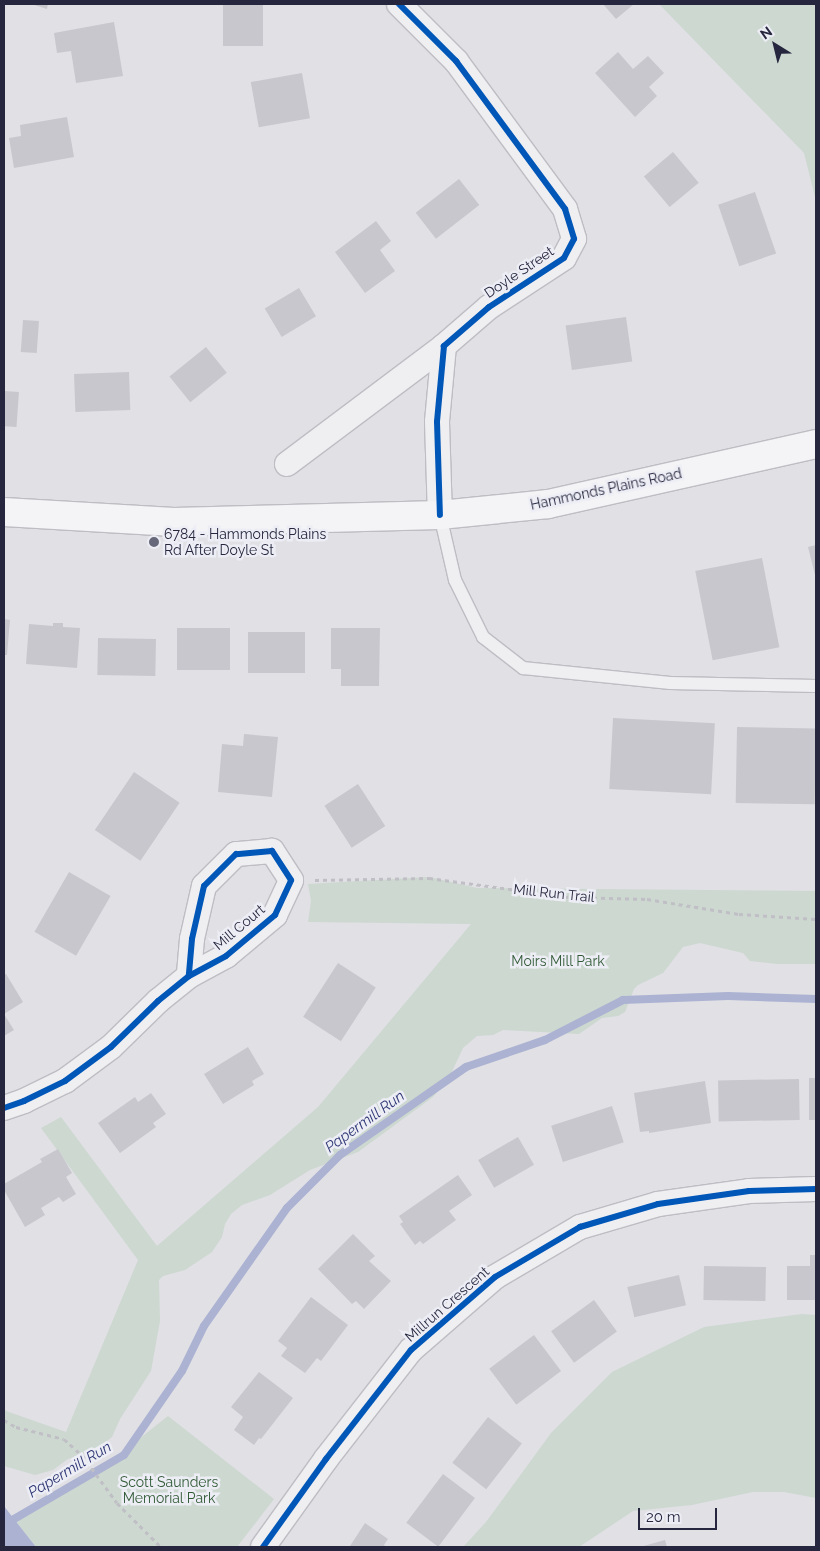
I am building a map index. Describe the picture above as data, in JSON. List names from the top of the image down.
{
  "streets": {
    "main road": ["Hammonds Plains Road"],
    "street": ["Doyle Street", "Mill Court", "Millrun Crescent"],
    "path": ["Mill Run Trail"]
  },
  "crossings": [
    ["Mill Run Trail", "Mill Court"]
  ],
  "water": ["Papermill Run"],
  "parks": ["Moirs Mill Park", "Scott Saunders Memorial Park"],
  "places": ["6784 - Hammonds Plains Rd After Doyle St"],
  "scale_bar": "20 m",
  "north": "top left"
}
